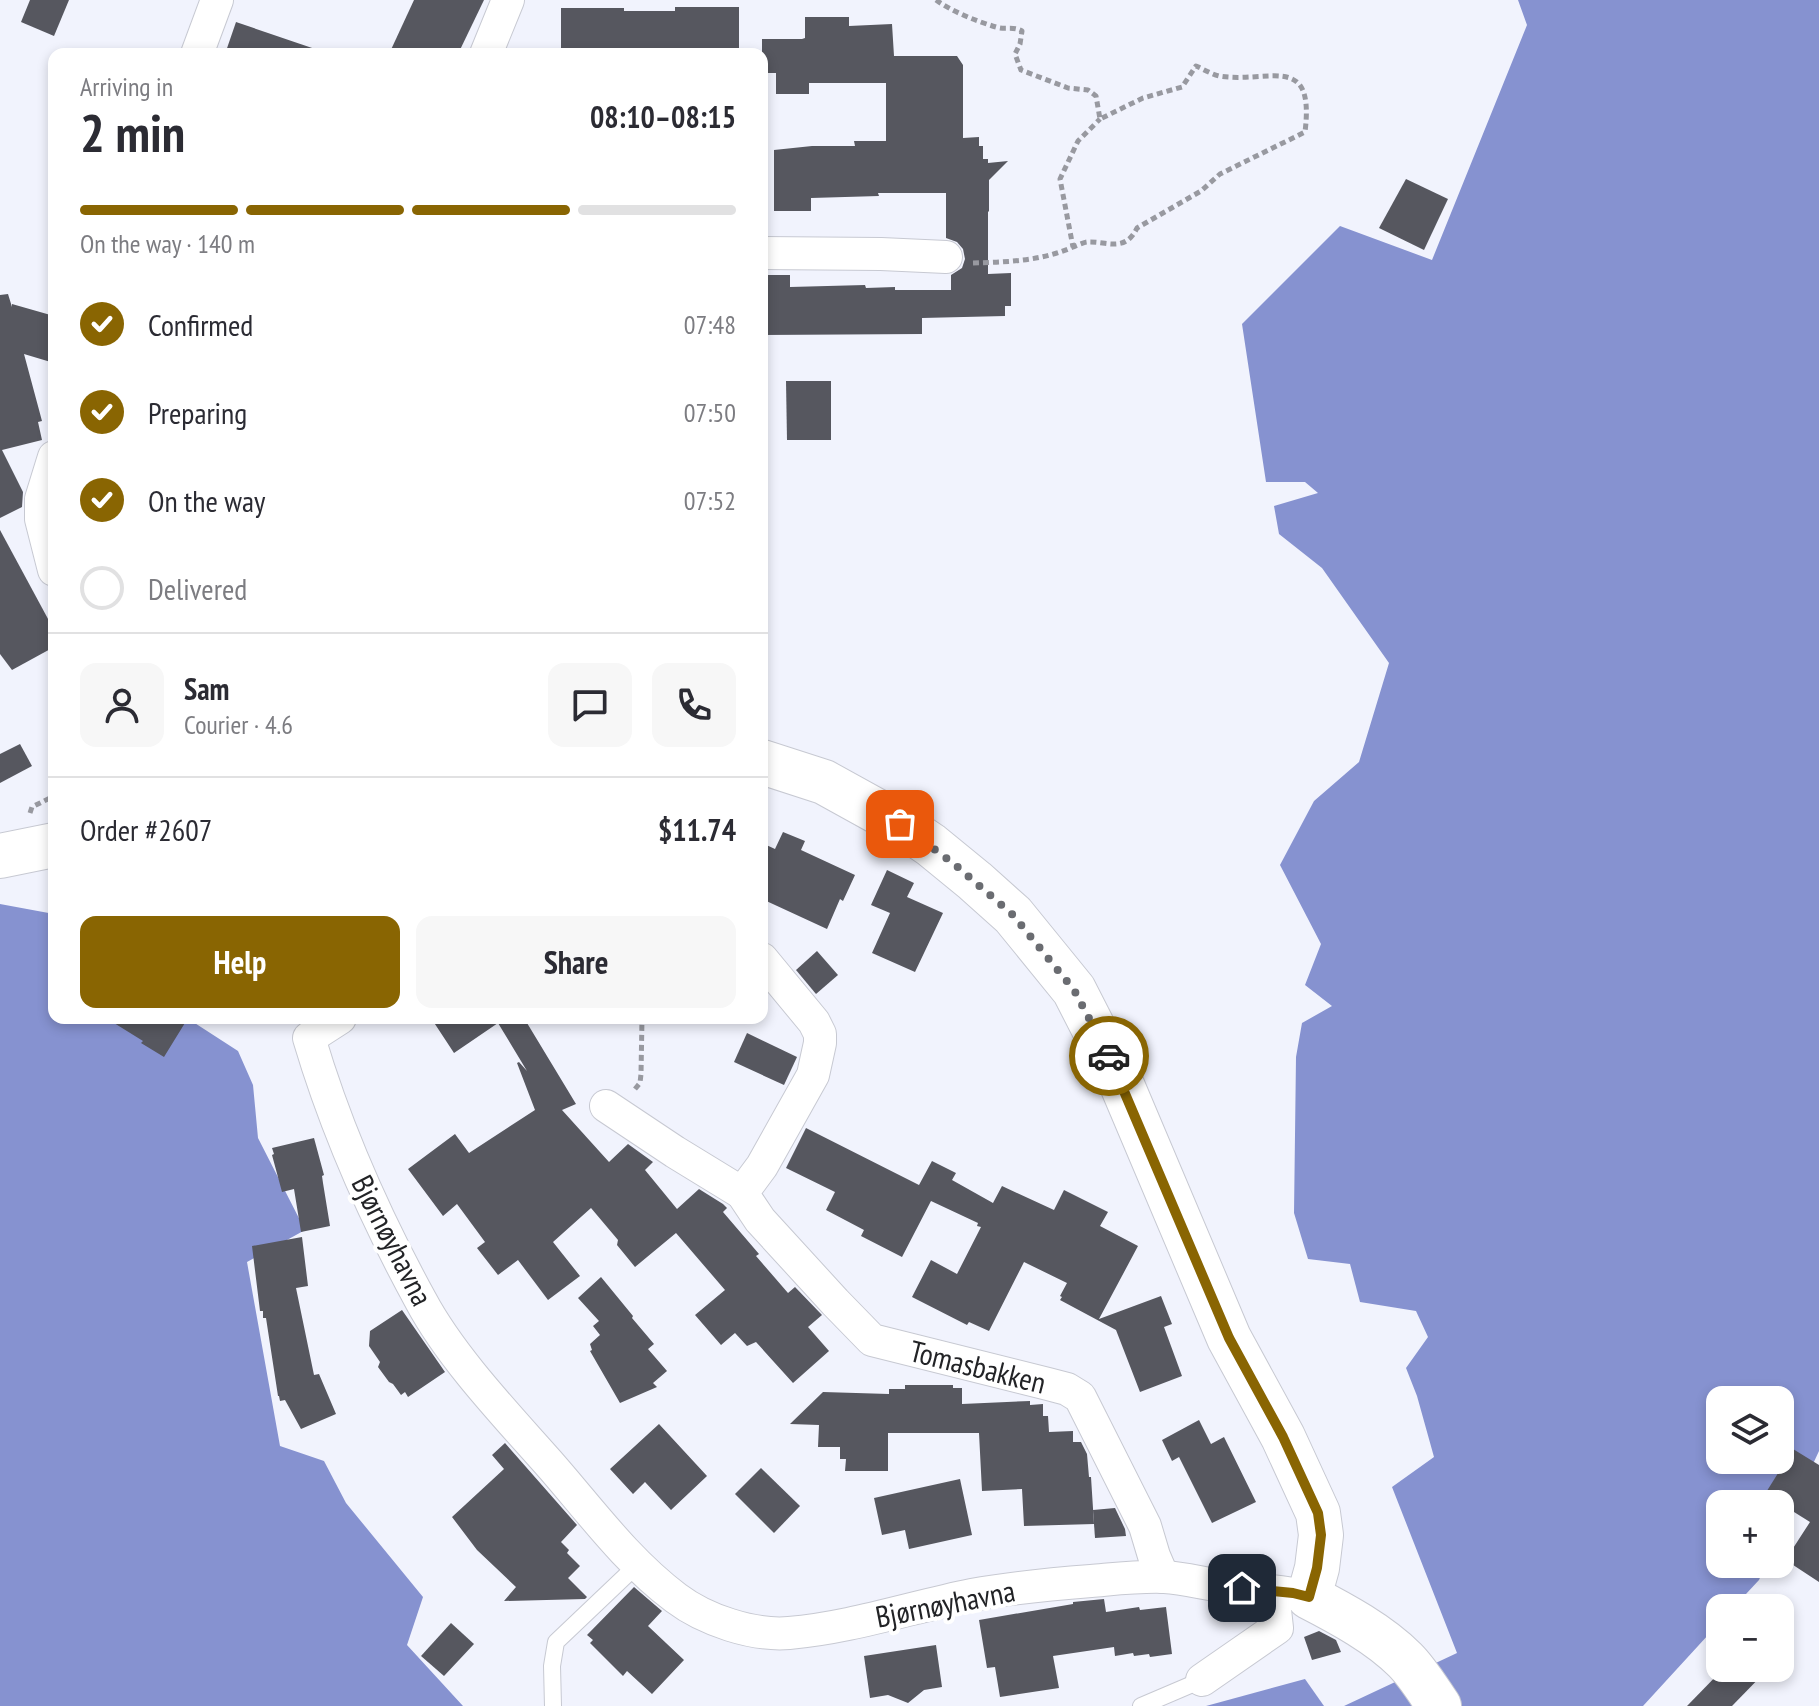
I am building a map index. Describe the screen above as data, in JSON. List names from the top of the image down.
{
  "streets": {
    "street": ["Bjørnøyhavna", "Tomasbakken"]
  },
  "crossings": [
    ["Bjørnøyhavna", "Tomasbakken"]
  ],
  "page": {
    "heading": ["2 min", "Arriving in", "08:10–08:15"],
    "panel": [
      "Sam",
      "Courier · 4.6",
      "Order #2607",
      "$11.74"
    ],
    "bar": "On the way · 140 m",
    "list": [
      ["Confirmed", "07:48"],
      ["Preparing", "07:50"],
      ["On the way", "07:52"],
      "Delivered"
    ],
    "buttons": ["Help", "Share"],
    "map_buttons": ["+", "−"]
  }
}
